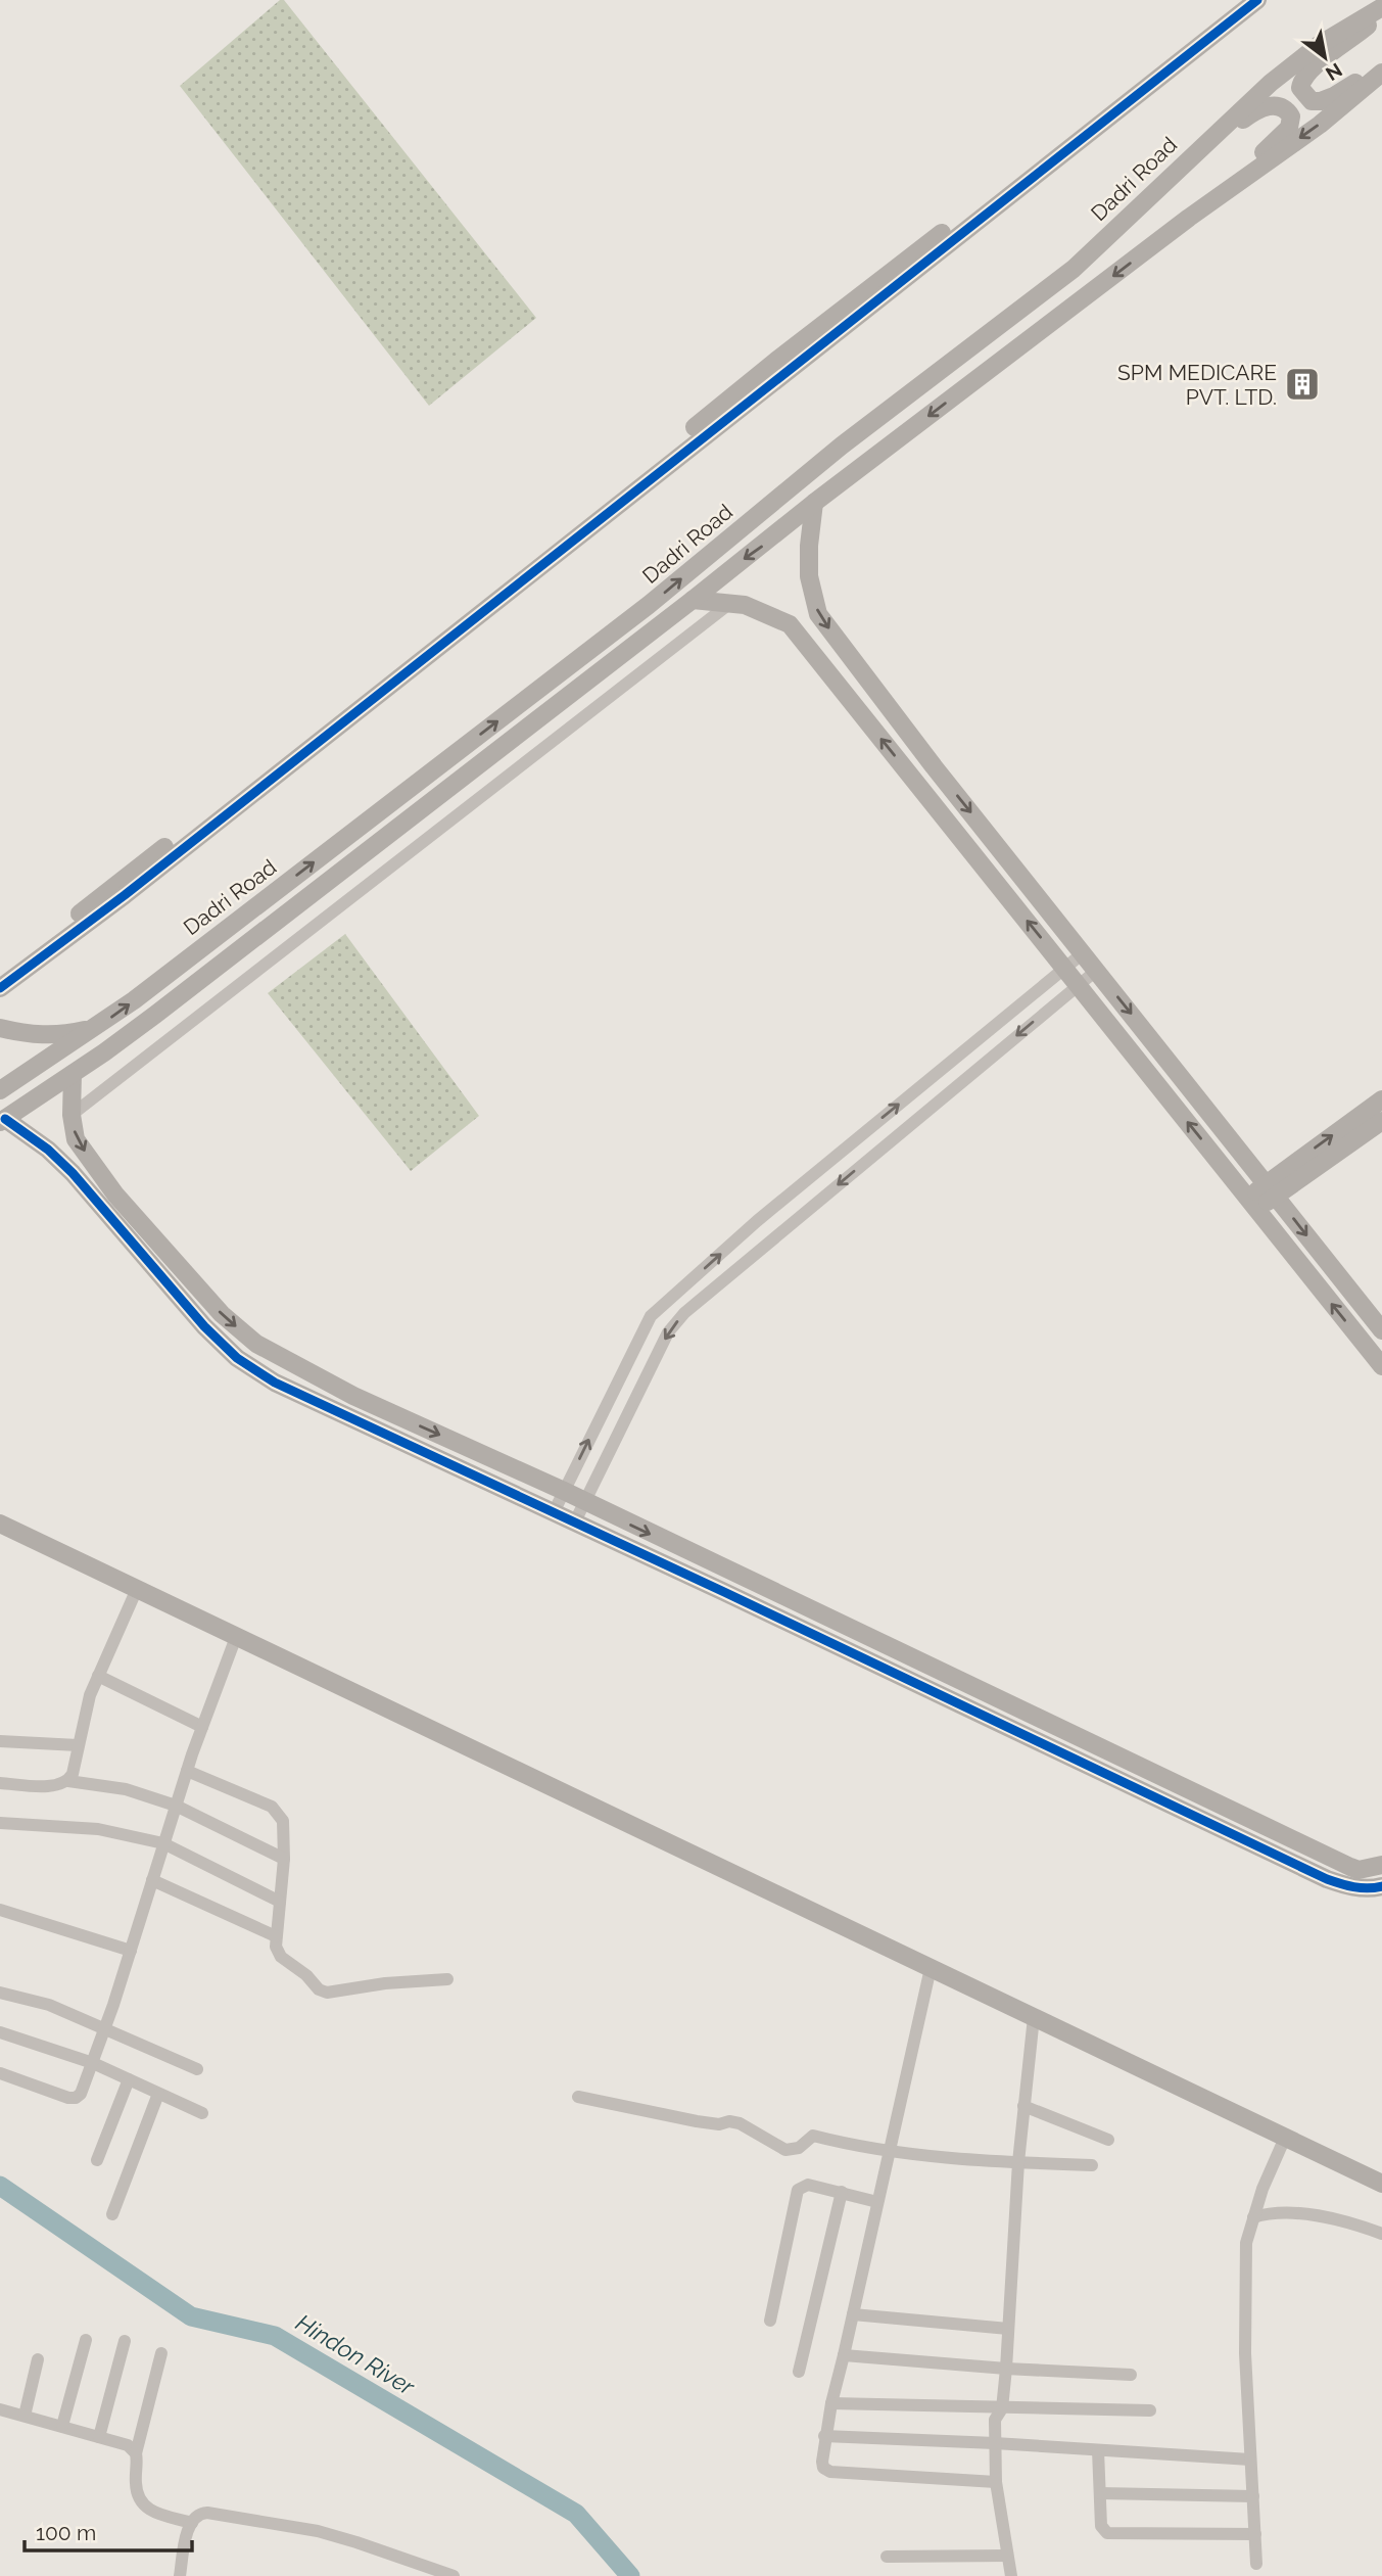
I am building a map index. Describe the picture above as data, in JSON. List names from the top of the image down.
{
  "streets": {
    "street": ["Dadri Road"]
  },
  "water": ["Hindon River"],
  "places": {
    "building": ["SPM MEDICARE PVT. LTD."]
  },
  "scale_bar": "100 m",
  "north": "bottom right"
}
